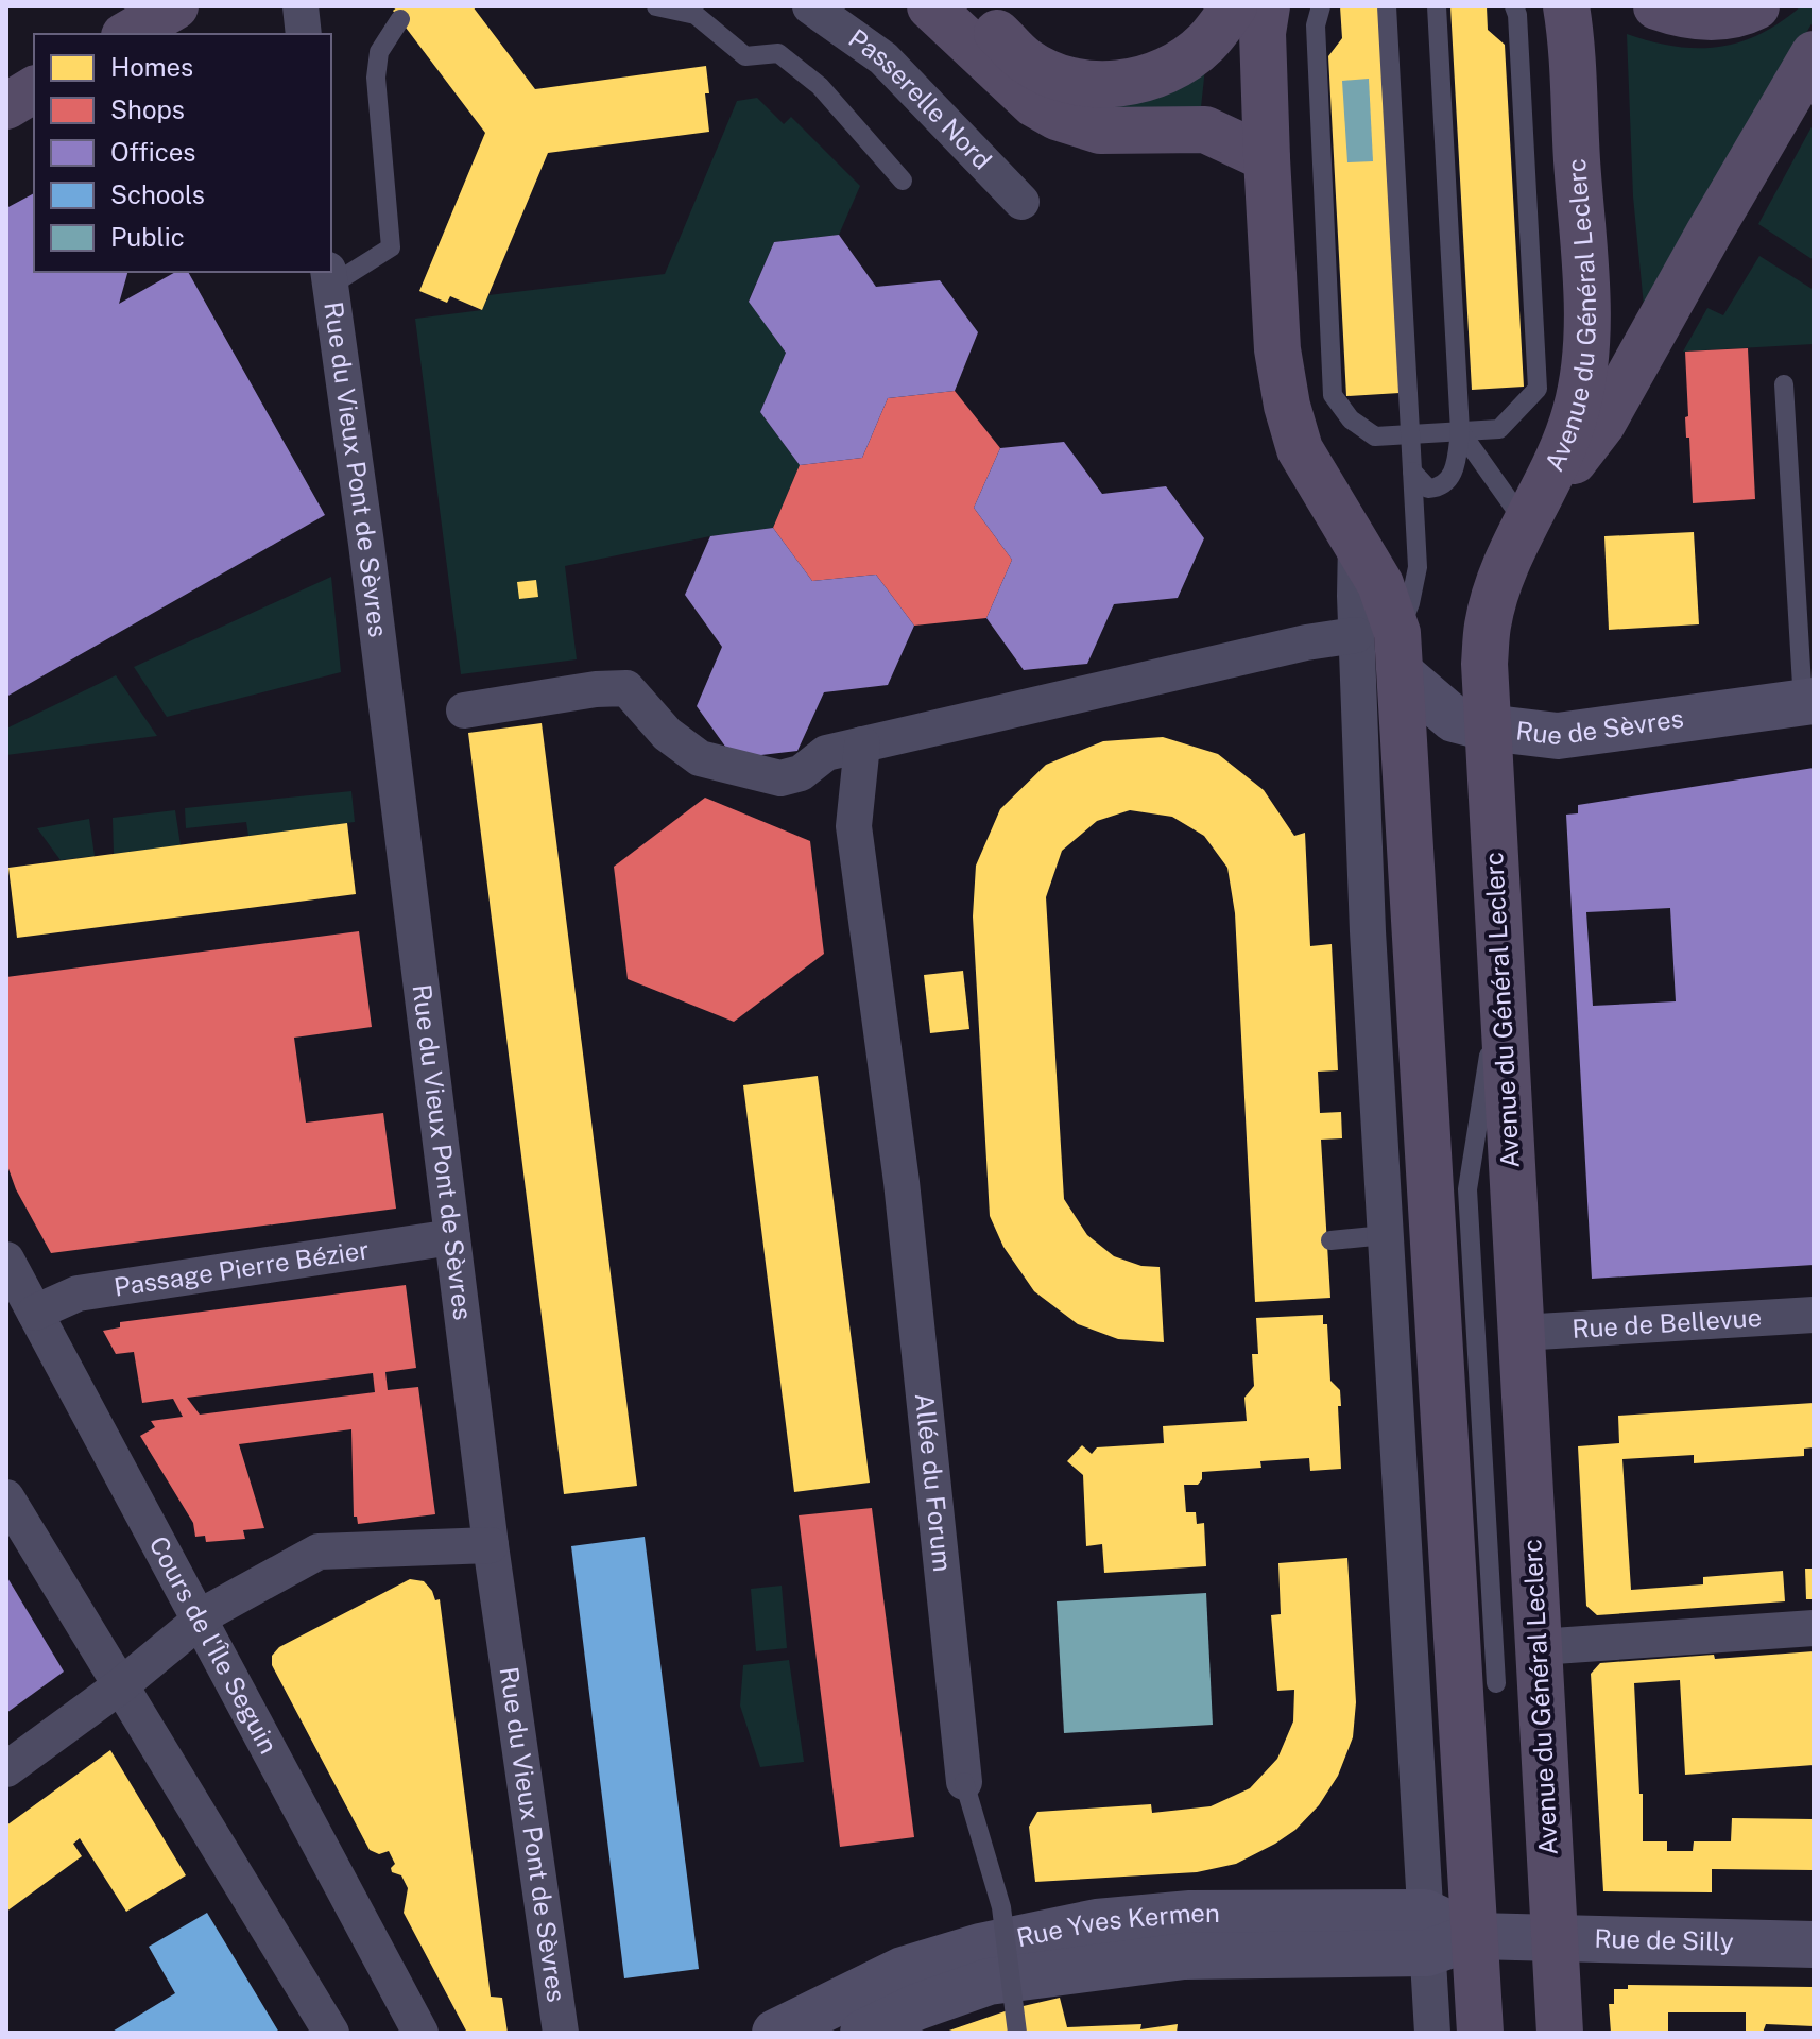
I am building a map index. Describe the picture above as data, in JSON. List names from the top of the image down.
{
  "streets": {
    "main road": ["Avenue du Général Leclerc"],
    "street": [
      "Passerelle Nord",
      "Rue du Vieux Pont de Sèvres",
      "Rue de Sèvres",
      "Passage Pierre Bézier",
      "Rue de Bellevue",
      "Allée du Forum",
      "Cours de l'Île Seguin",
      "Rue Yves Kermen",
      "Rue de Silly"
    ]
  },
  "crossings": [
    ["Avenue du Général Leclerc", "Rue de Sèvres"],
    ["Avenue du Général Leclerc", "Rue de Bellevue"],
    ["Avenue du Général Leclerc", "Rue Yves Kermen"],
    ["Avenue du Général Leclerc", "Rue de Silly"],
    ["Rue du Vieux Pont de Sèvres", "Passage Pierre Bézier"],
    ["Passage Pierre Bézier", "Cours de l'Île Seguin"],
    ["Rue Yves Kermen", "Rue de Silly"]
  ],
  "legend": [
    "Homes",
    "Shops",
    "Offices",
    "Schools",
    "Public"
  ]
}
